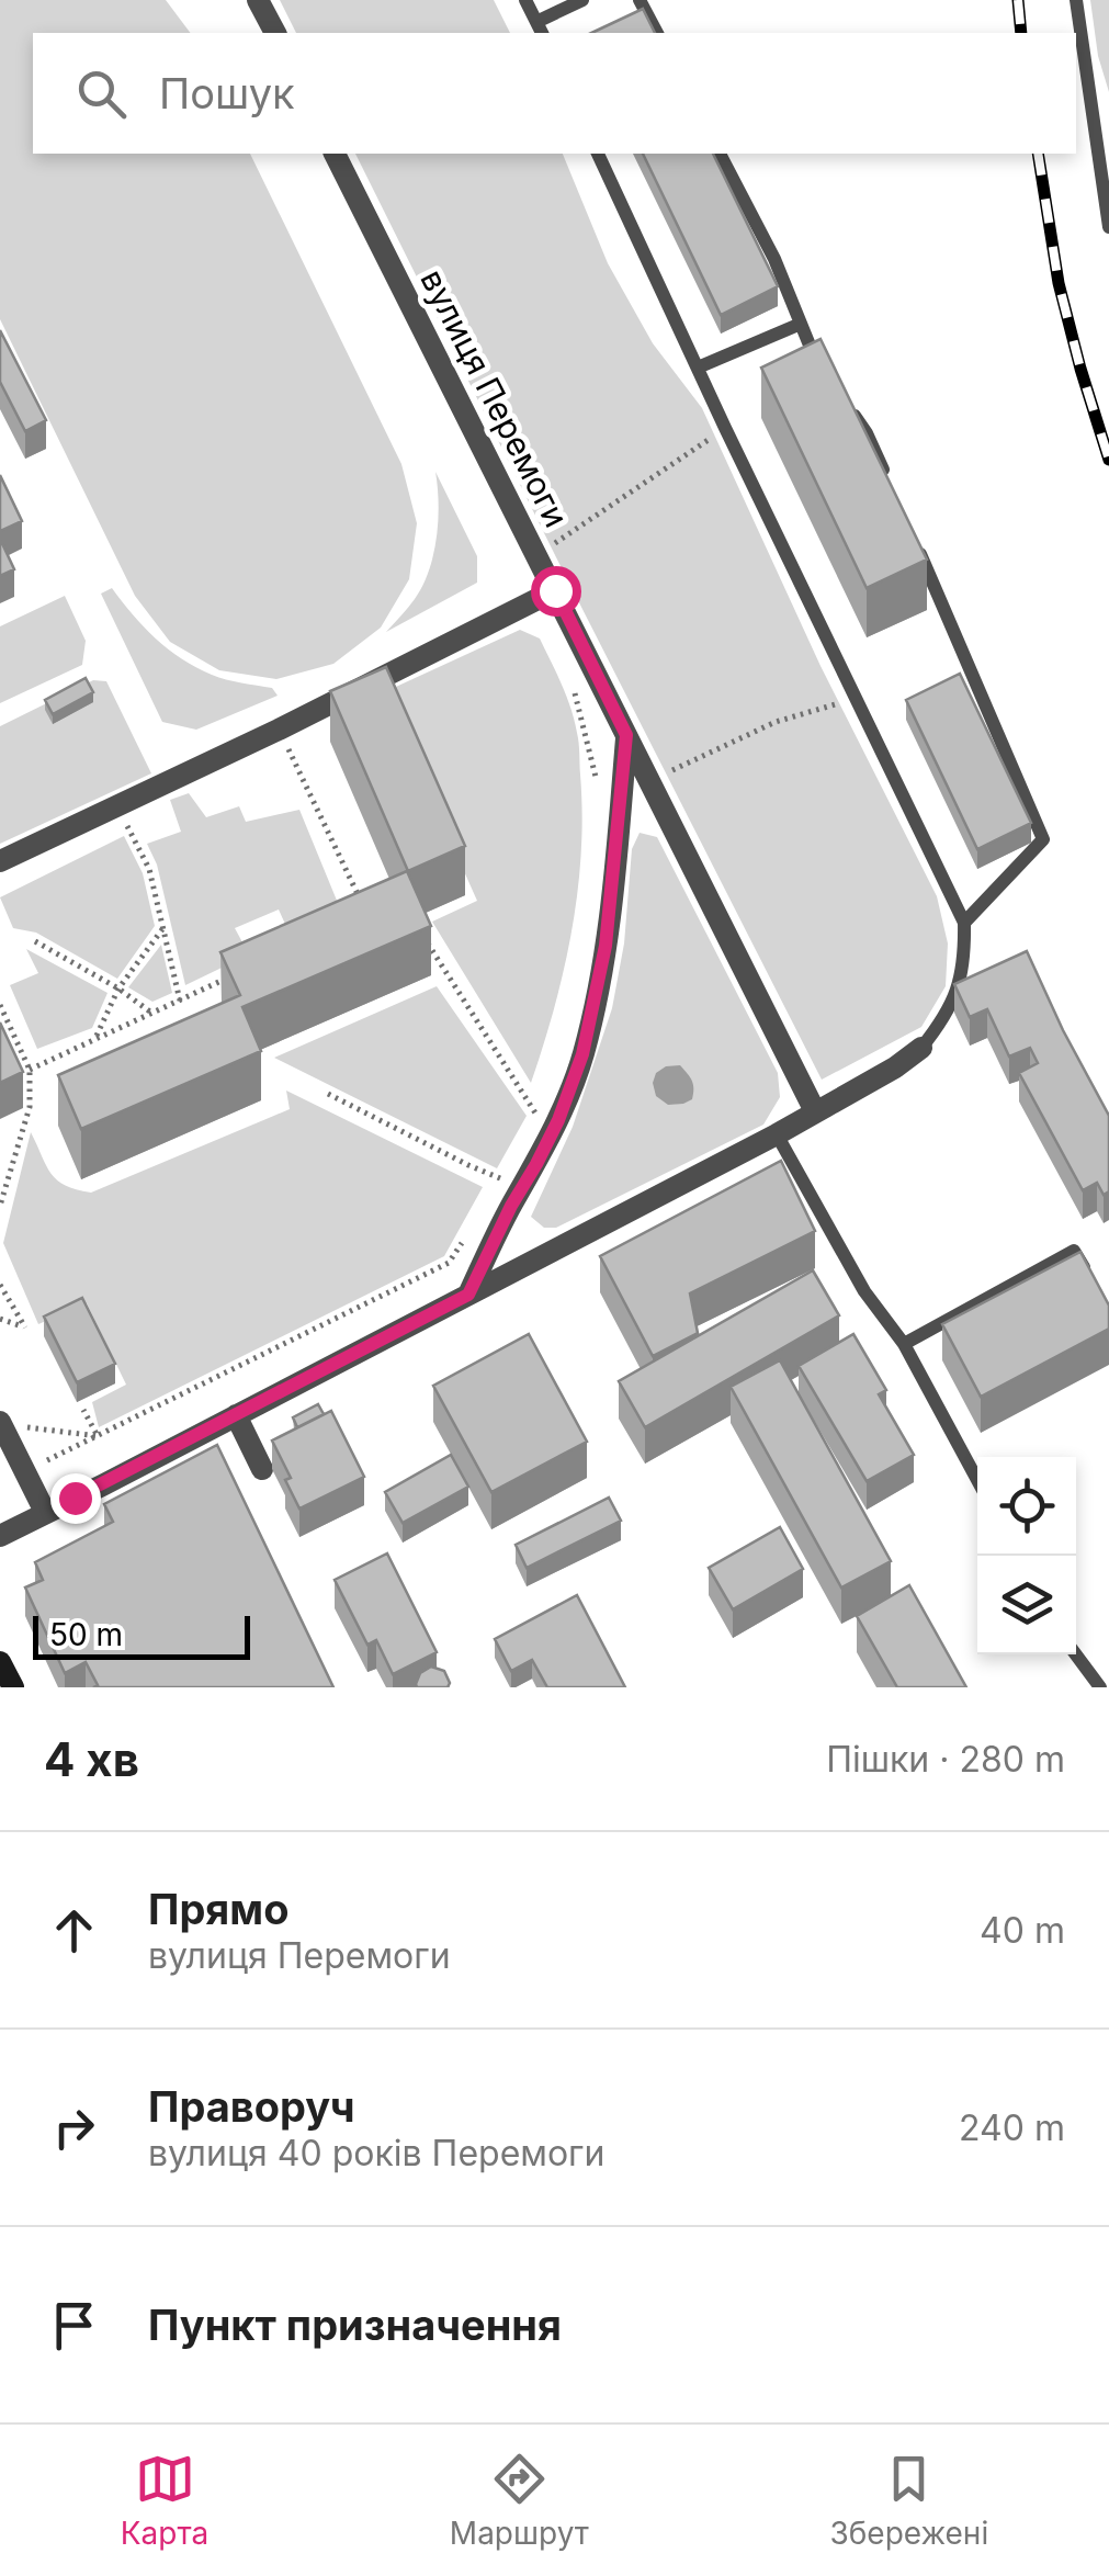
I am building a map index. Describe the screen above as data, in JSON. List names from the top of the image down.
{
  "streets": {
    "street": ["вулиця Перемоги"]
  },
  "scale_bar": "50 m",
  "page": {
    "search": "Пошук",
    "scale": "50 m",
    "heading": ["4 хв", "Пішки · 280 m"],
    "list": [
      ["Прямо", "вулиця Перемоги", "40 m"],
      ["Праворуч", "вулиця 40 років Перемоги", "240 m"],
      "Пункт призначення"
    ],
    "nav": ["Карта", "Маршрут", "Збережені"]
  }
}
